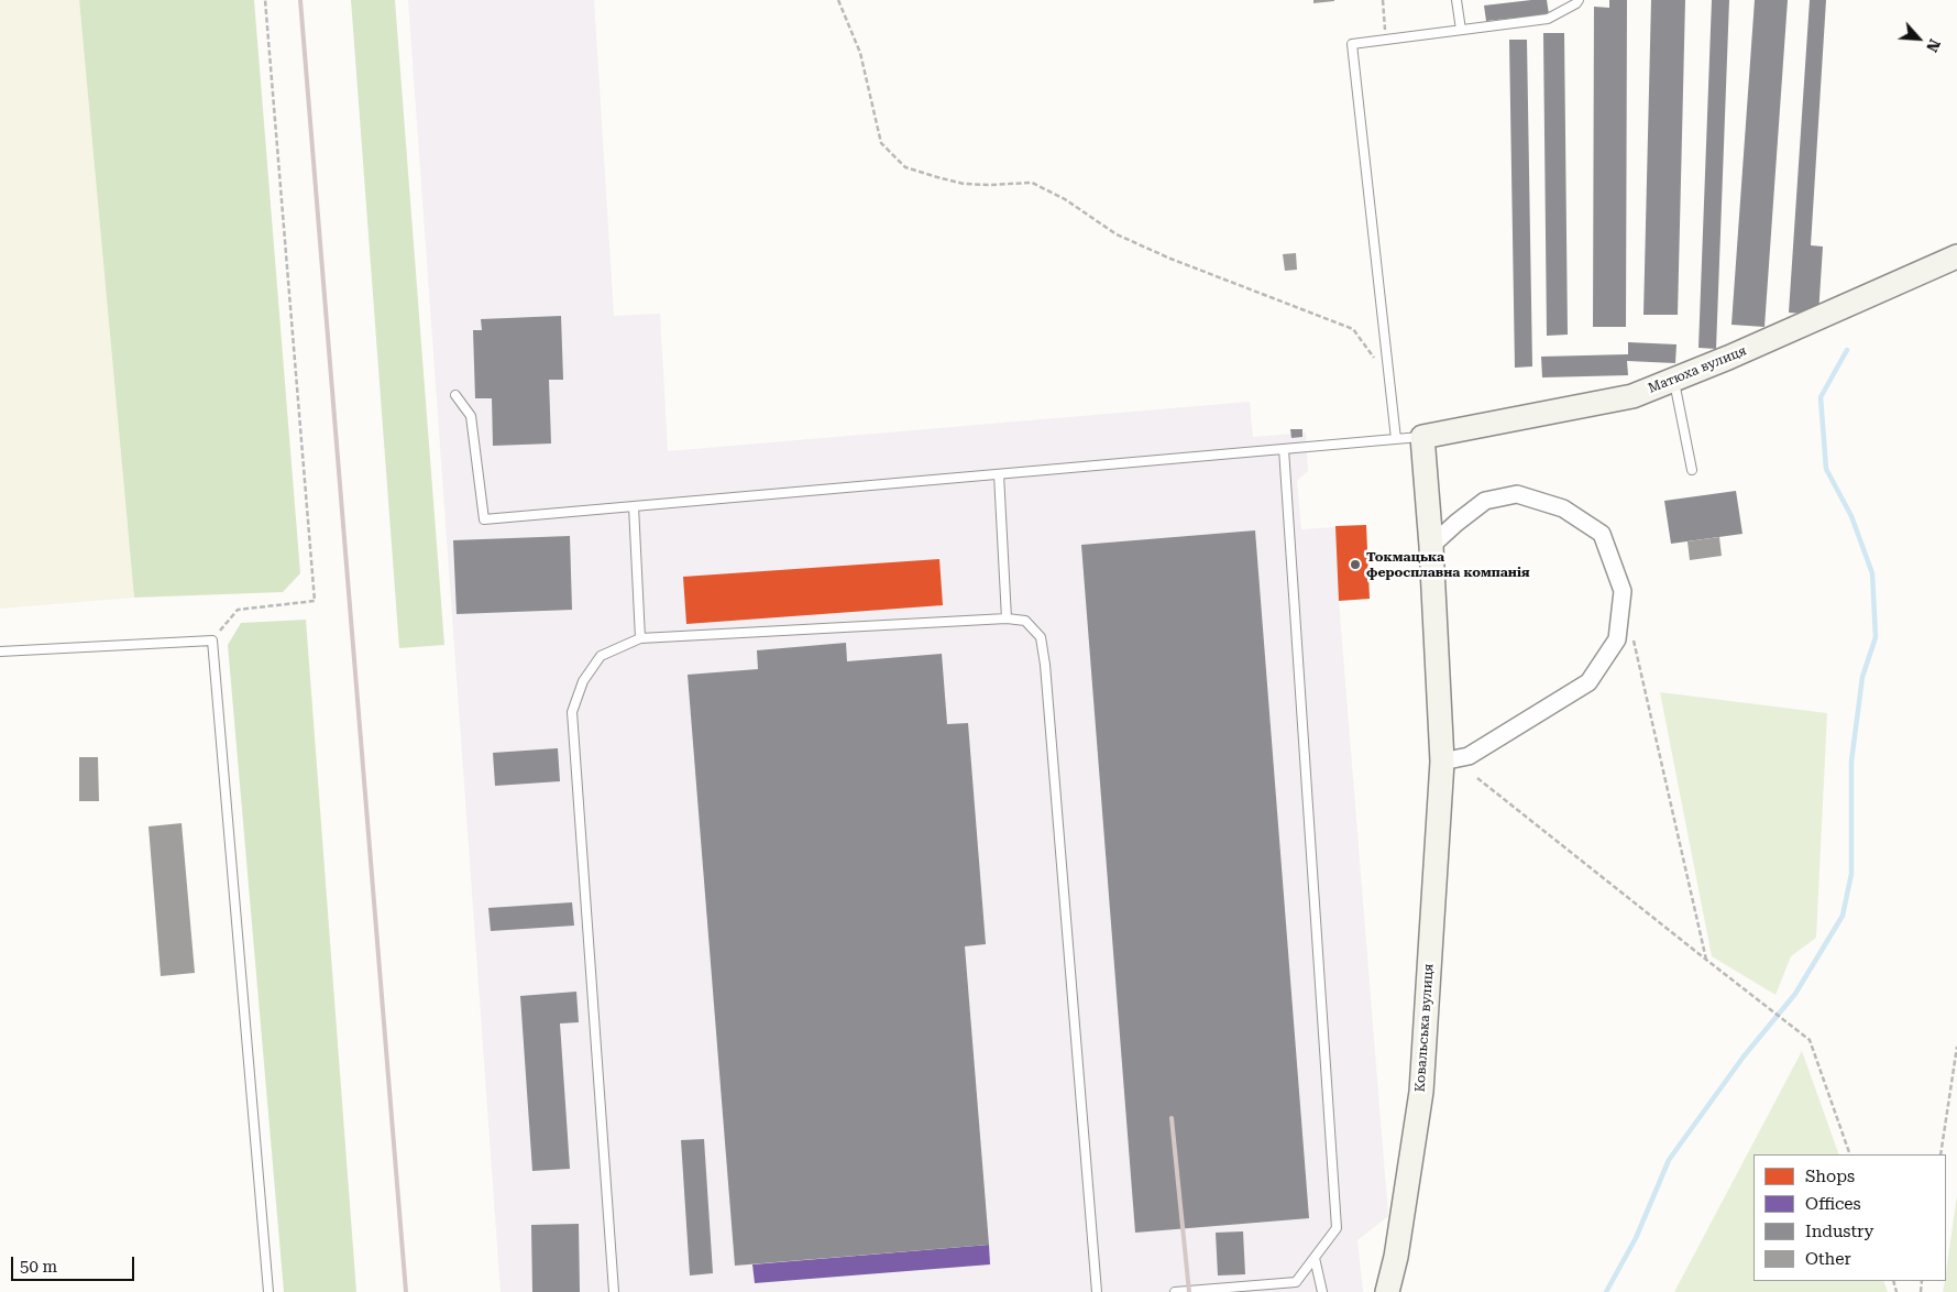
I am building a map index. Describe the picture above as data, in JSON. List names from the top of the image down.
{
  "streets": {
    "street": ["Матюха вулиця", "Ковальська вулиця"]
  },
  "crossings": [
    ["Матюха вулиця", "Ковальська вулиця"]
  ],
  "places": ["Токмацька феросплавна компанія"],
  "legend": [
    "Shops",
    "Offices",
    "Industry",
    "Other"
  ],
  "scale_bar": "50 m",
  "north": "bottom right"
}
